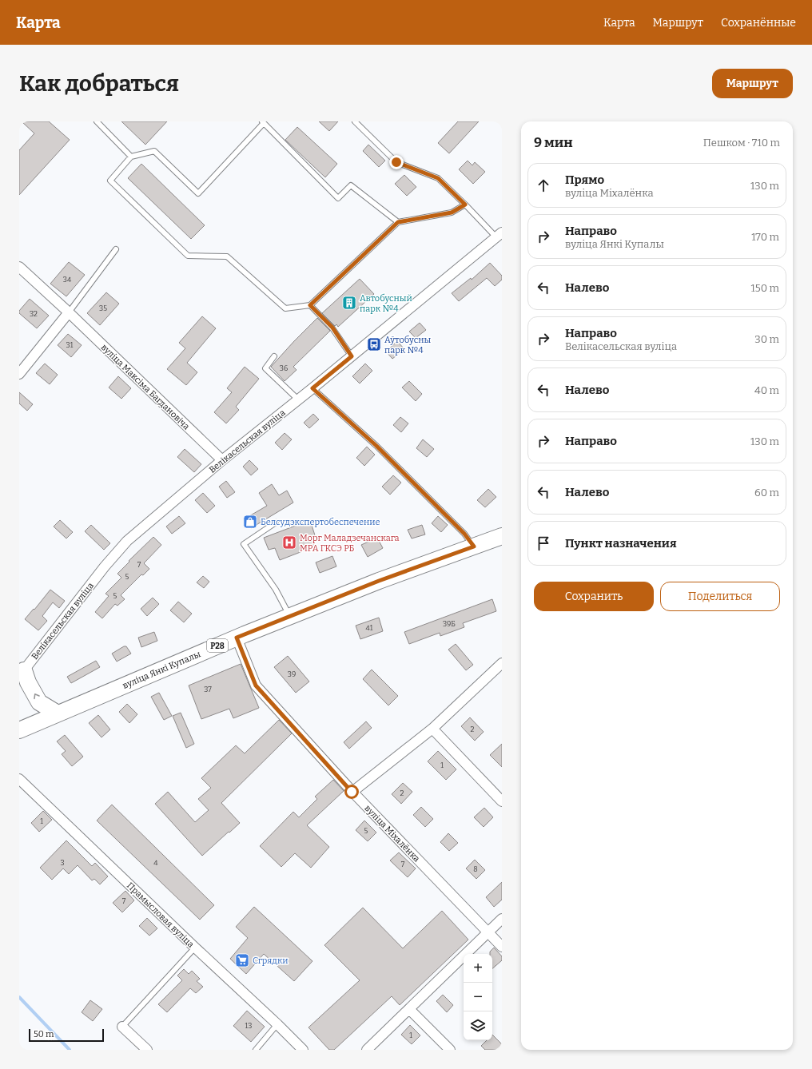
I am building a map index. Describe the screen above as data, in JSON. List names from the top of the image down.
{
  "streets": {
    "main road": ["Р28", "вуліца Янкі Купалы"],
    "street": [
      "вуліца Максіма Багдановіча",
      "Велікасельская вуліца",
      "вуліца Міхалёнка",
      "Прамысловая вуліца"
    ]
  },
  "crossings": [
    ["вуліца Максіма Багдановіча", "Велікасельская вуліца"],
    ["вуліца Янкі Купалы", "вуліца Міхалёнка"]
  ],
  "places": {
    "building": ["Автобусный парк №4"],
    "bus stop": ["Аўтобусны парк №4"],
    "shop": ["Белсудэкспертобеспечение"],
    "hospital": ["Морг Маладзечанскага МРА ГКСЭ РБ"],
    "supermarket": ["Сгрядки"]
  },
  "house_numbers": [
    "34",
    "35",
    "32",
    "31",
    "36",
    "7",
    "5",
    "5",
    "39Б",
    "41",
    "39",
    "37",
    "2",
    "1",
    "2",
    "1",
    "5",
    "3",
    "4",
    "7",
    "8",
    "7",
    "13",
    "1"
  ],
  "scale_bar": "50 m",
  "page": {
    "header": "Карта",
    "nav": ["Карта", "Маршрут", "Сохранённые"],
    "buttons": [
      "Маршрут",
      ["Сохранить", "Поделиться"]
    ],
    "title": "Как добраться",
    "heading": ["9 мин", "Пешком · 710 m"],
    "list": [
      ["Прямо", "вуліца Міхалёнка", "130 m"],
      ["Направо", "вуліца Янкі Купалы", "170 m"],
      ["Налево", "150 m"],
      ["Направо", "Велікасельская вуліца", "30 m"],
      ["Налево", "40 m"],
      ["Направо", "130 m"],
      ["Налево", "60 m"],
      "Пункт назначения"
    ],
    "map_buttons": ["+", "−"],
    "scale": "50 m"
  }
}
